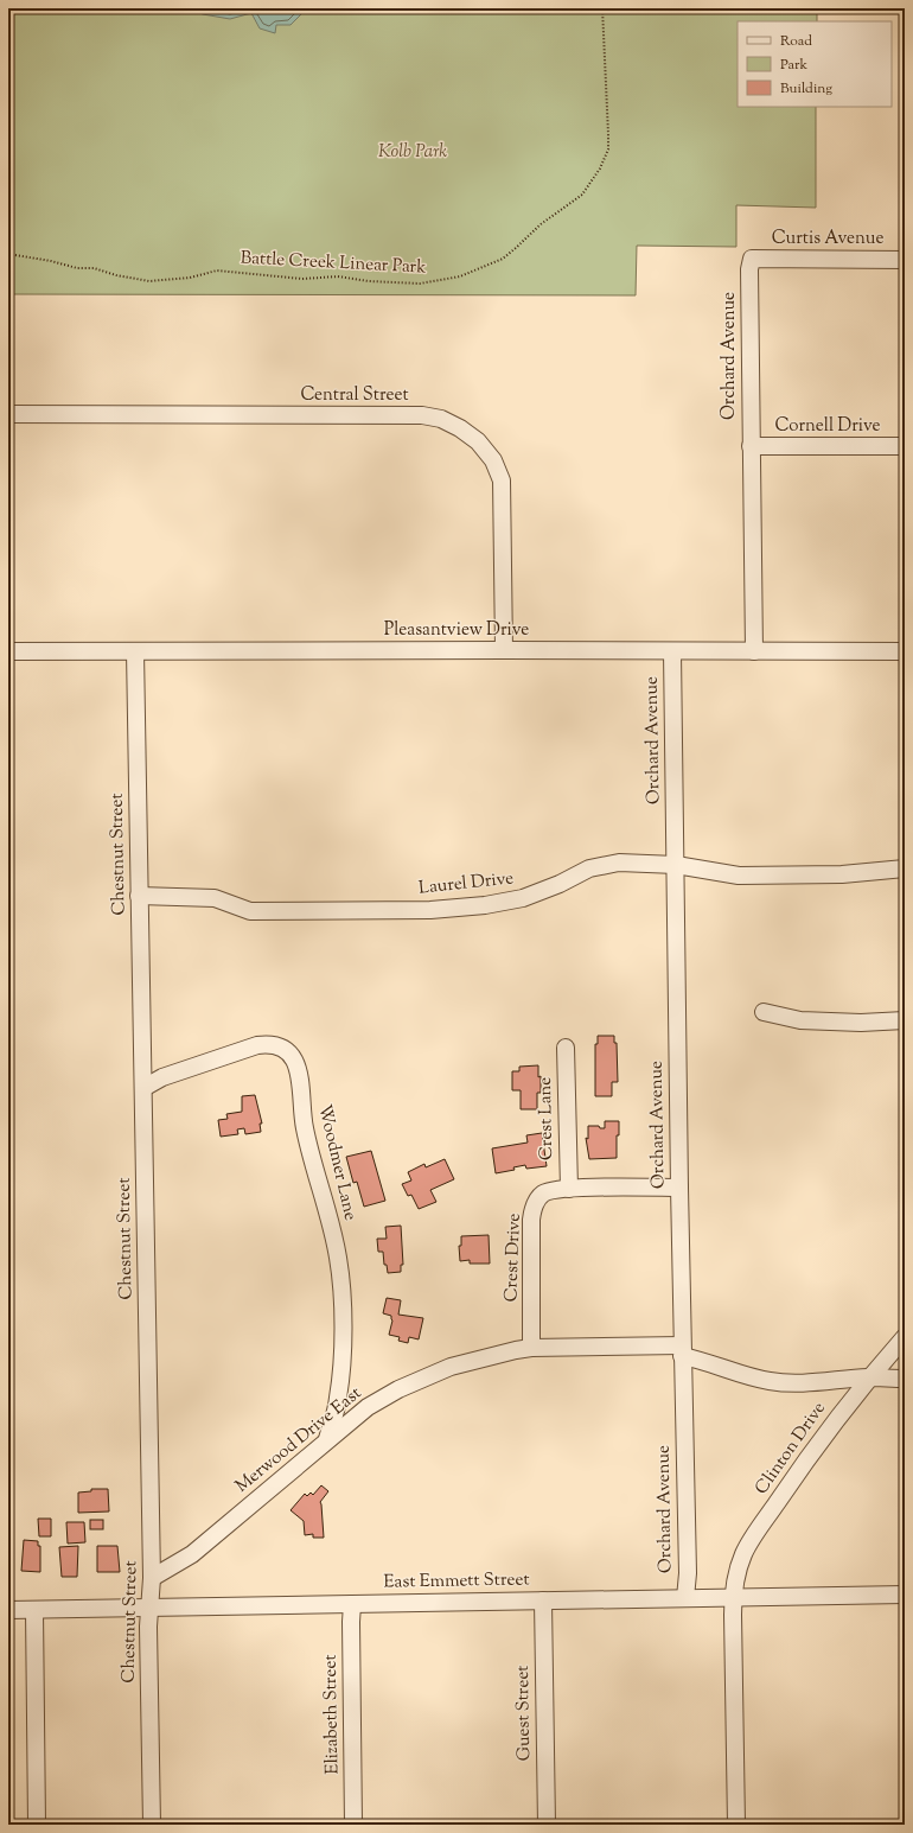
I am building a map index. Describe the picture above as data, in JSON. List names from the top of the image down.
{
  "streets": {
    "street": [
      "Curtis Avenue",
      "Orchard Avenue",
      "Central Street",
      "Cornell Drive",
      "Pleasantview Drive",
      "Chestnut Street",
      "Laurel Drive",
      "Crest Lane",
      "Woodmer Lane",
      "Crest Drive",
      "Merwood Drive East",
      "Clinton Drive",
      "East Emmett Street",
      "Guest Street",
      "Elizabeth Street"
    ],
    "path": ["Battle Creek Linear Park"]
  },
  "crossings": [
    ["Curtis Avenue", "Orchard Avenue"],
    ["Orchard Avenue", "Cornell Drive"],
    ["Orchard Avenue", "Pleasantview Drive"],
    ["Orchard Avenue", "Laurel Drive"],
    ["Orchard Avenue", "Crest Drive"],
    ["Orchard Avenue", "Merwood Drive East"],
    ["Orchard Avenue", "East Emmett Street"],
    ["Central Street", "Pleasantview Drive"],
    ["Pleasantview Drive", "Chestnut Street"],
    ["Chestnut Street", "Laurel Drive"],
    ["Chestnut Street", "Woodmer Lane"],
    ["Chestnut Street", "Merwood Drive East"],
    ["Chestnut Street", "East Emmett Street"],
    ["Crest Lane", "Crest Drive"],
    ["Woodmer Lane", "Merwood Drive East"],
    ["Crest Drive", "Merwood Drive East"],
    ["Merwood Drive East", "Clinton Drive"],
    ["Clinton Drive", "East Emmett Street"],
    ["East Emmett Street", "Guest Street"],
    ["East Emmett Street", "Elizabeth Street"]
  ],
  "parks": ["Kolb Park"],
  "legend": ["Road", "Park", "Building"]
}
